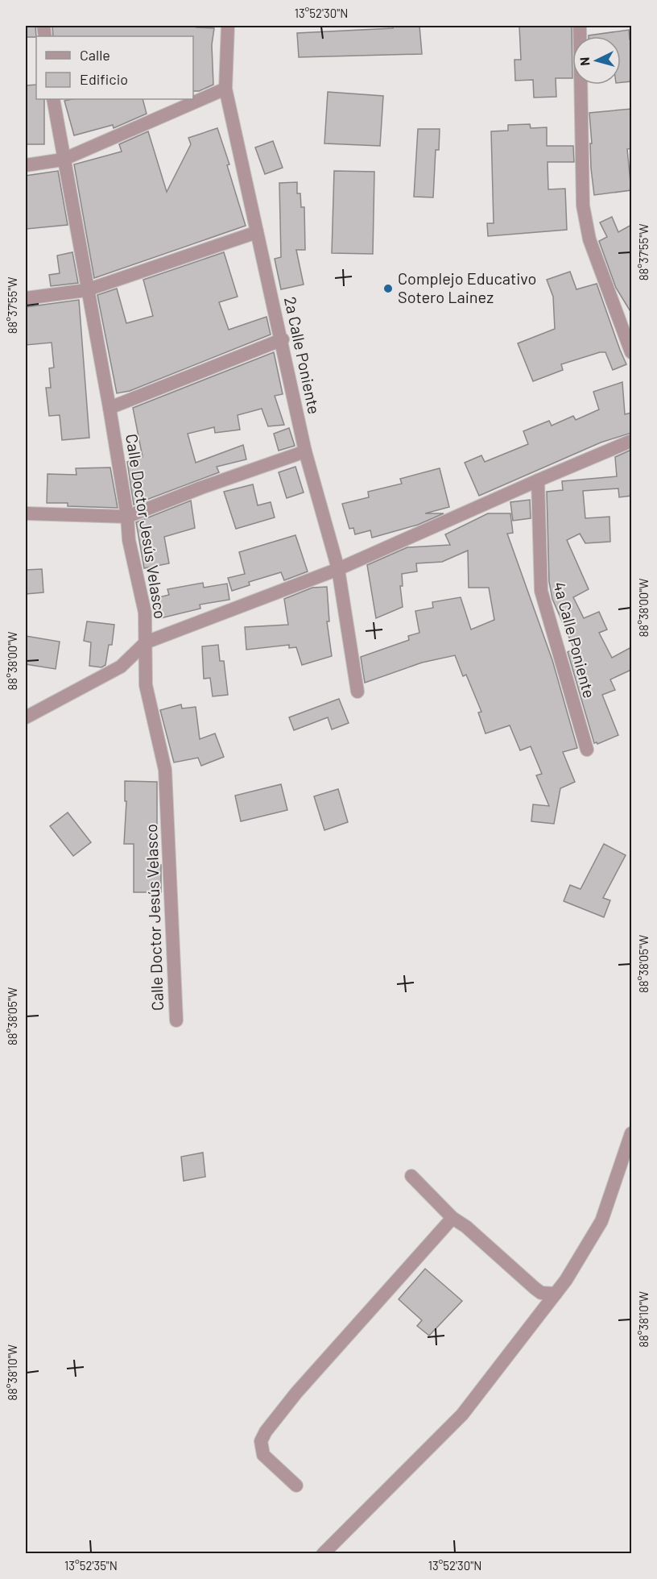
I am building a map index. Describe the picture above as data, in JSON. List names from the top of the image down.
{
  "streets": {
    "street": ["2a Calle Poniente", "Calle Doctor Jesús Velasco", "4a Calle Poniente"]
  },
  "places": ["Complejo Educativo Sotero Lainez"],
  "legend": ["Calle", "Edificio"],
  "north": "left",
  "coordinates": [
    "13°52'30\"N",
    "88°37'55\"W",
    "88°38'00\"W",
    "88°38'05\"W",
    "88°38'10\"W",
    "13°52'35\"N"
  ]
}
